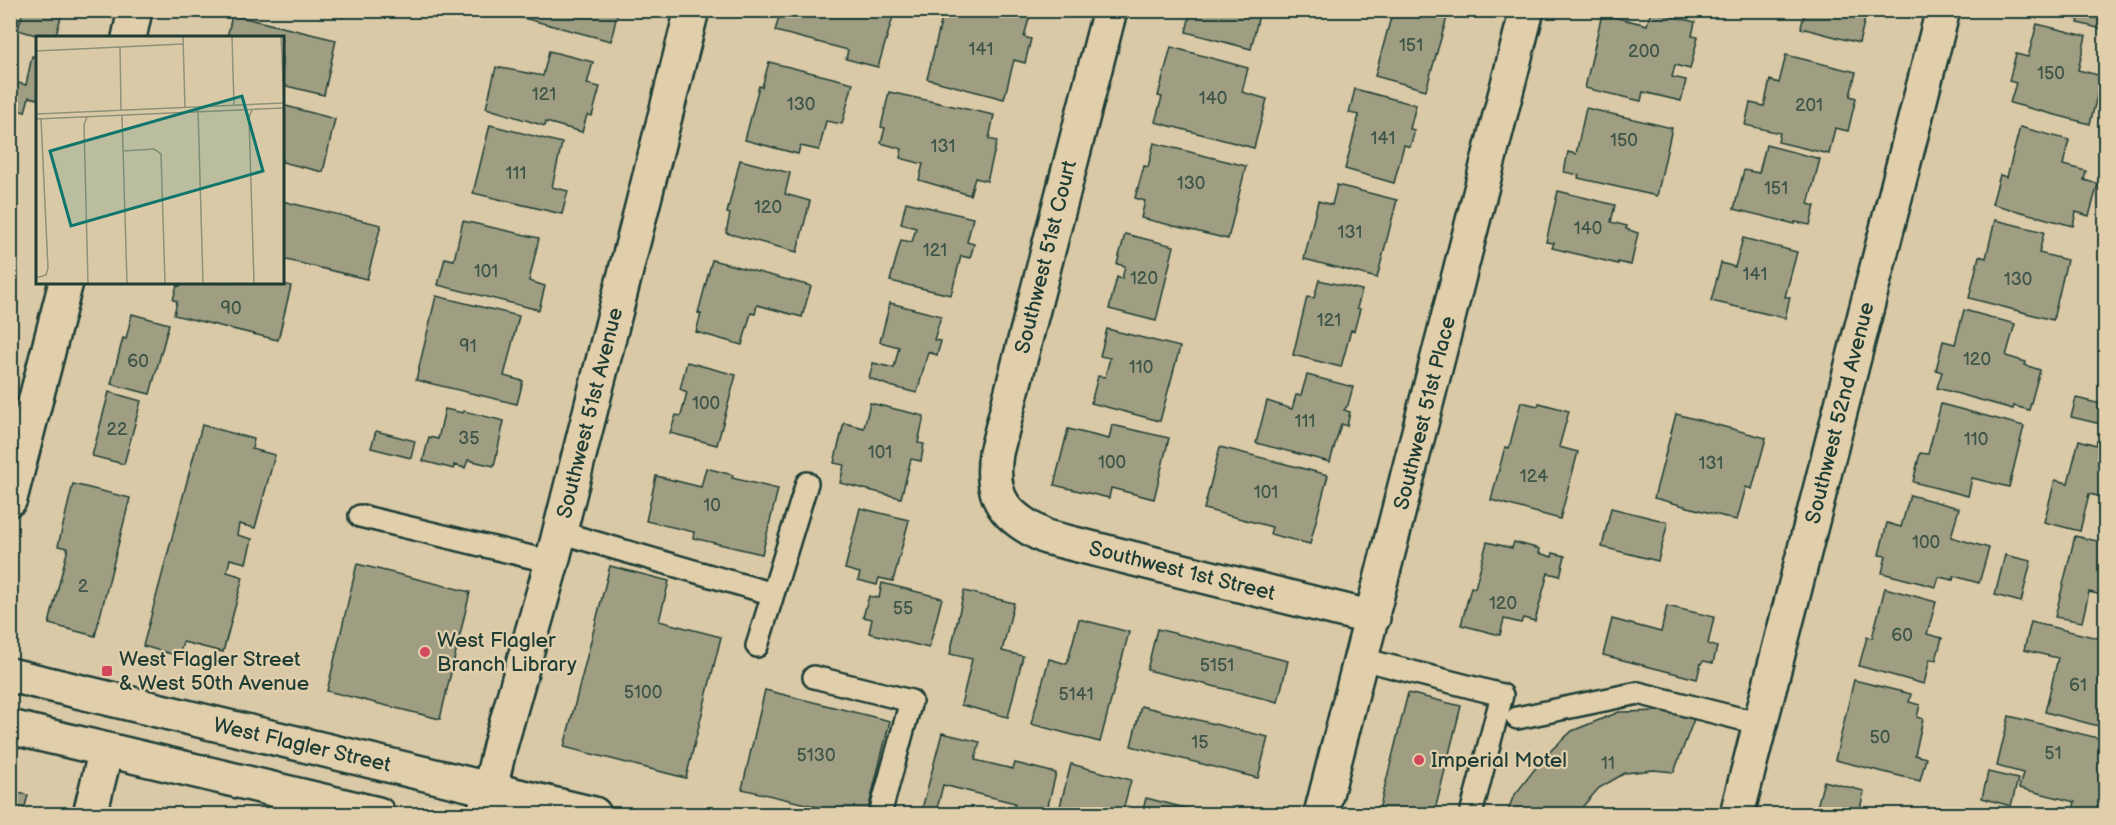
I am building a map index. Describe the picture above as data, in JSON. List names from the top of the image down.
{
  "streets": {
    "street": [
      "Southwest 51st Court",
      "Southwest 51st Avenue",
      "Southwest 51st Place",
      "Southwest 52nd Avenue",
      "Southwest 1st Street",
      "West Flagler Street"
    ]
  },
  "crossings": [
    ["Southwest 51st Court", "Southwest 1st Street"],
    ["Southwest 51st Avenue", "West Flagler Street"],
    ["Southwest 51st Place", "Southwest 1st Street"]
  ],
  "places": {
    "other": ["West Flagler Branch Library", "Imperial Motel"],
    "transit": ["West Flagler Street & West 50th Avenue"]
  },
  "house_numbers": [
    "151",
    "141",
    "200",
    "150",
    "121",
    "140",
    "130",
    "201",
    "141",
    "150",
    "131",
    "111",
    "130",
    "151",
    "120",
    "140",
    "131",
    "121",
    "101",
    "141",
    "120",
    "130",
    "90",
    "121",
    "91",
    "120",
    "60",
    "110",
    "100",
    "111",
    "22",
    "35",
    "110",
    "101",
    "100",
    "131",
    "124",
    "101",
    "10",
    "100",
    "2",
    "120",
    "55",
    "60",
    "5151",
    "61",
    "5100",
    "5141",
    "50",
    "15",
    "51",
    "5130",
    "11"
  ]
}
